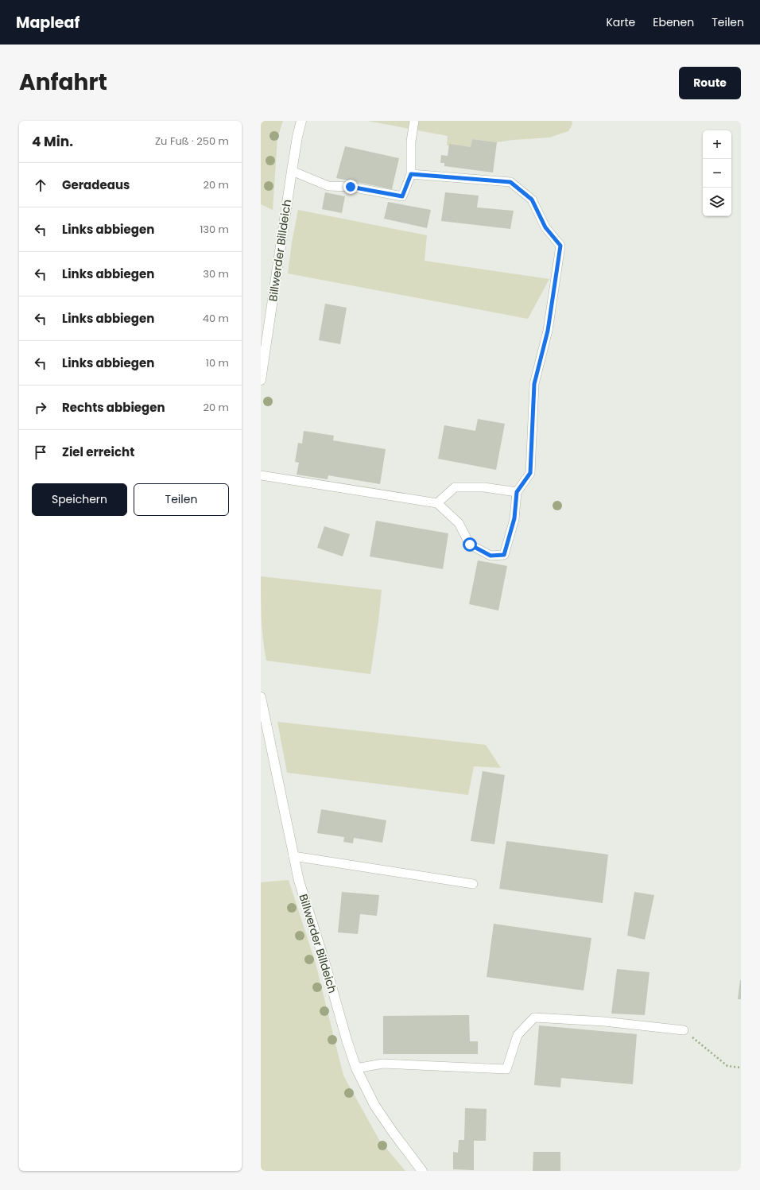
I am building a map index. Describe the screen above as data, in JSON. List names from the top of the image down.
{
  "streets": {
    "street": ["Billwerder Billdeich"]
  },
  "page": {
    "header": "Mapleaf",
    "nav": ["Karte", "Ebenen", "Teilen"],
    "title": "Anfahrt",
    "buttons": [
      "Route",
      ["Speichern", "Teilen"]
    ],
    "heading": ["4 Min.", "Zu Fuß · 250 m"],
    "map_buttons": ["+", "−"],
    "list": [
      ["Geradeaus", "20 m"],
      ["Links abbiegen", "130 m"],
      ["Links abbiegen", "30 m"],
      ["Links abbiegen", "40 m"],
      ["Links abbiegen", "10 m"],
      ["Rechts abbiegen", "20 m"],
      "Ziel erreicht"
    ]
  }
}
